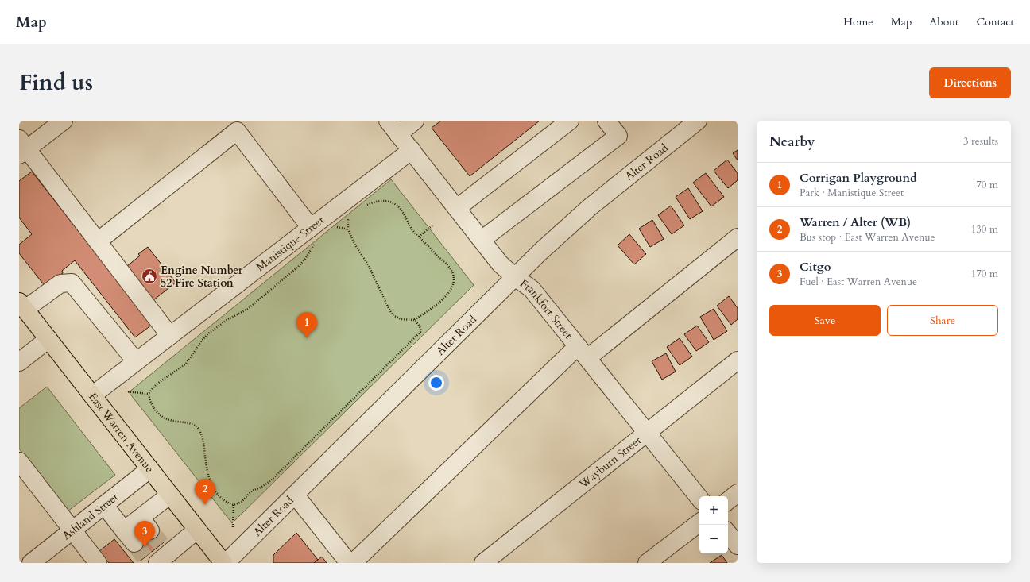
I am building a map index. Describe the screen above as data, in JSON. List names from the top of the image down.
{
  "streets": {
    "main road": ["East Warren Avenue"],
    "street": [
      "Alter Road",
      "Manistique Street",
      "Frankfort Street",
      "Wayburn Street",
      "Ashland Street"
    ]
  },
  "crossings": [
    ["Alter Road", "Frankfort Street"],
    ["Manistique Street", "Frankfort Street"],
    ["Manistique Street", "East Warren Avenue"],
    ["Frankfort Street", "Wayburn Street"],
    ["East Warren Avenue", "Ashland Street"]
  ],
  "places": {
    "public building": ["Engine Number 52 Fire Station"]
  },
  "page": {
    "header": "Map",
    "nav": [
      "Home",
      "Map",
      "About",
      "Contact"
    ],
    "title": "Find us",
    "buttons": [
      "Directions",
      ["Save", "Share"]
    ],
    "heading": ["Nearby", "3 results"],
    "list": [
      {
        "mark": "1",
        "name": "Corrigan Playground",
        "note": "Park · Manistique Street",
        "value": "70 m"
      },
      {
        "mark": "2",
        "name": "Warren / Alter (WB)",
        "note": "Bus stop · East Warren Avenue",
        "value": "130 m"
      },
      {
        "mark": "3",
        "name": "Citgo",
        "note": "Fuel · East Warren Avenue",
        "value": "170 m"
      }
    ],
    "pins": ["1", "2", "3"],
    "map_buttons": ["+", "−"]
  }
}
